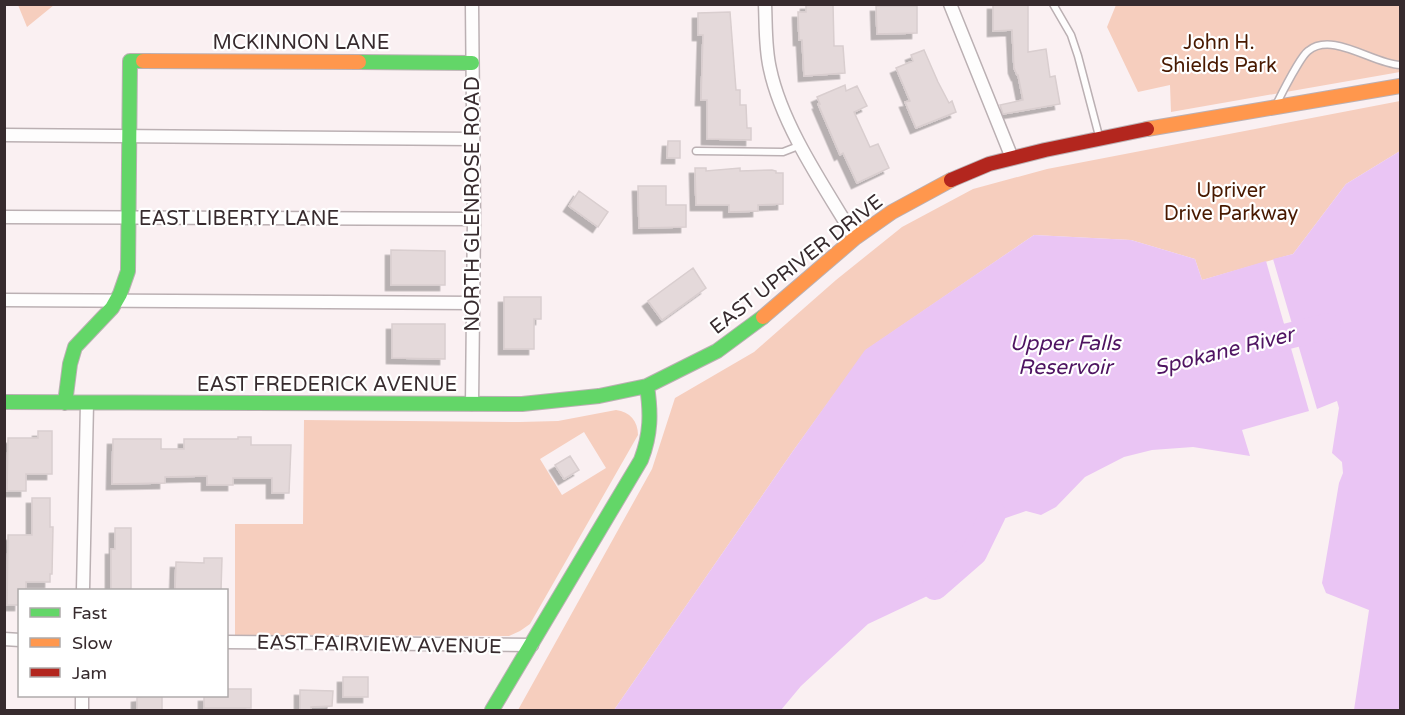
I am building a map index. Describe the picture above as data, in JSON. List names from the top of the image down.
{
  "streets": {
    "main road": ["MCKINNON LANE", "EAST UPRIVER DRIVE", "EAST FREDERICK AVENUE"],
    "street": ["NORTH GLENROSE ROAD", "EAST LIBERTY LANE", "EAST FAIRVIEW AVENUE"]
  },
  "crossings": [
    ["MCKINNON LANE", "NORTH GLENROSE ROAD"],
    ["NORTH GLENROSE ROAD", "EAST LIBERTY LANE"],
    ["NORTH GLENROSE ROAD", "EAST FREDERICK AVENUE"],
    ["EAST UPRIVER DRIVE", "EAST FREDERICK AVENUE"]
  ],
  "water": ["Upper Falls Reservoir", "Spokane River"],
  "parks": ["John H. Shields Park", "Upriver Drive Parkway"],
  "legend": ["Fast", "Slow", "Jam"]
}
